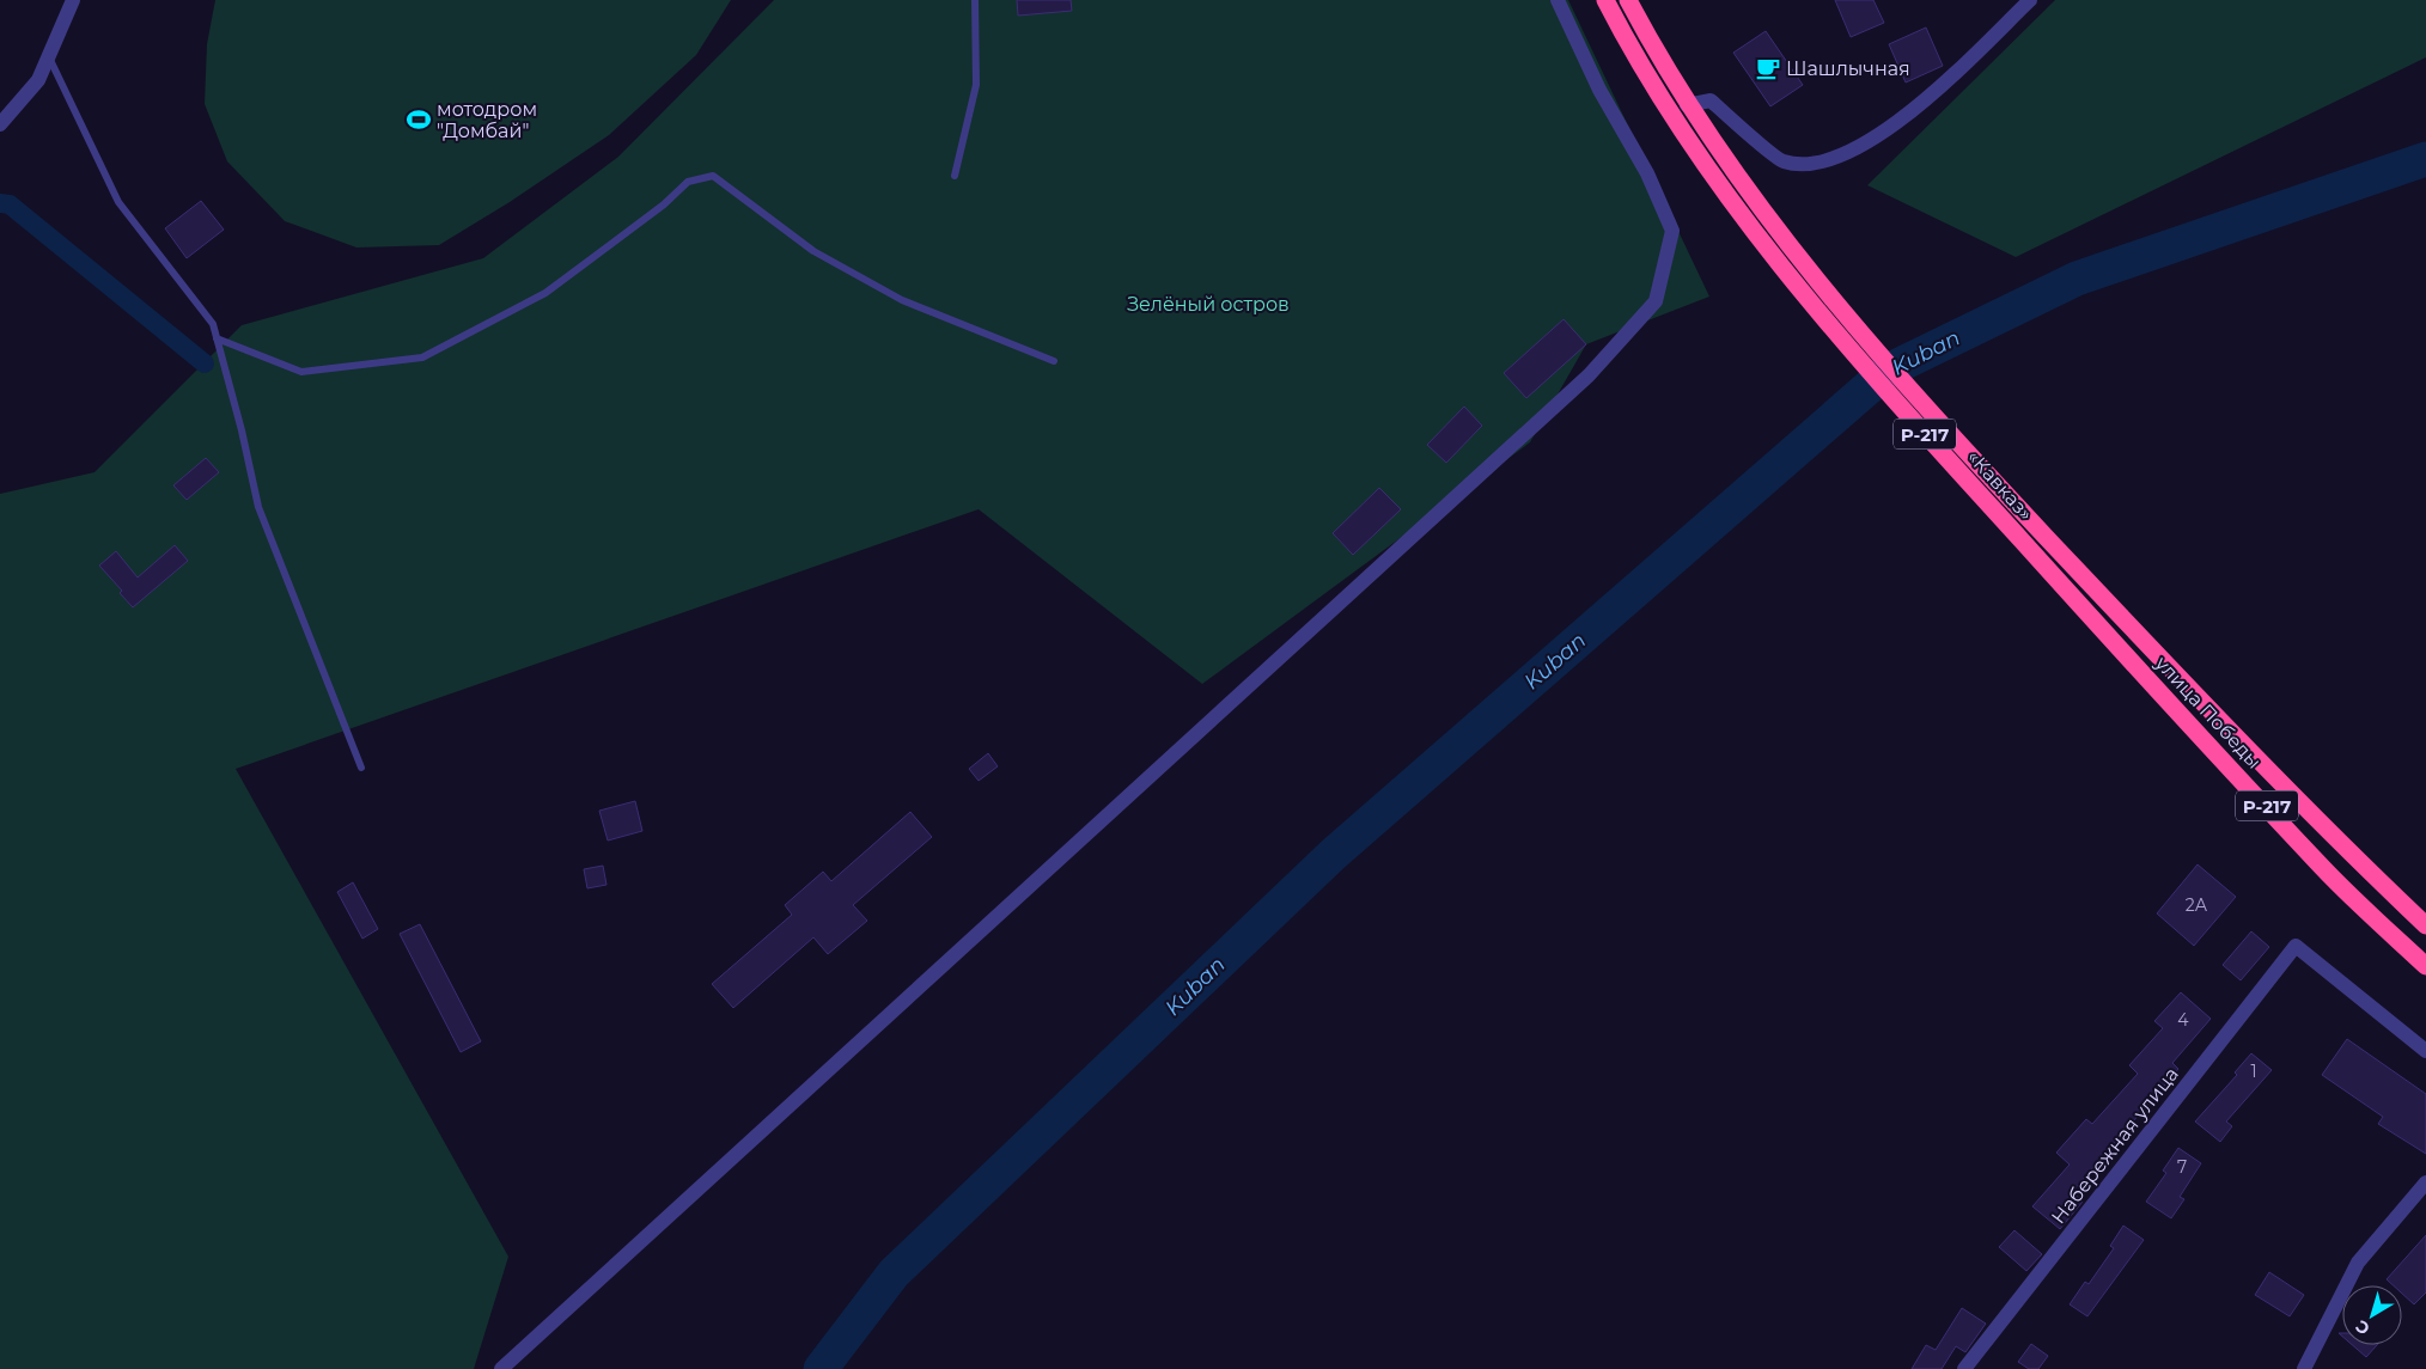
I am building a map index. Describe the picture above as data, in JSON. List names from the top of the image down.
{
  "streets": {
    "highway": ["Р-217", "«Кавказ»", "улица Победы"],
    "street": ["Набережная улица"]
  },
  "crossings": [
    ["Р-217", "«Кавказ»"],
    ["«Кавказ»", "улица Победы"]
  ],
  "water": ["Kuban"],
  "parks": ["Зелёный остров"],
  "places": {
    "cafe": ["Шашлычная"],
    "sports": ["мотодром \"Домбай\""]
  },
  "house_numbers": [
    "2А",
    "4",
    "1",
    "7"
  ],
  "north": "bottom left"
}
